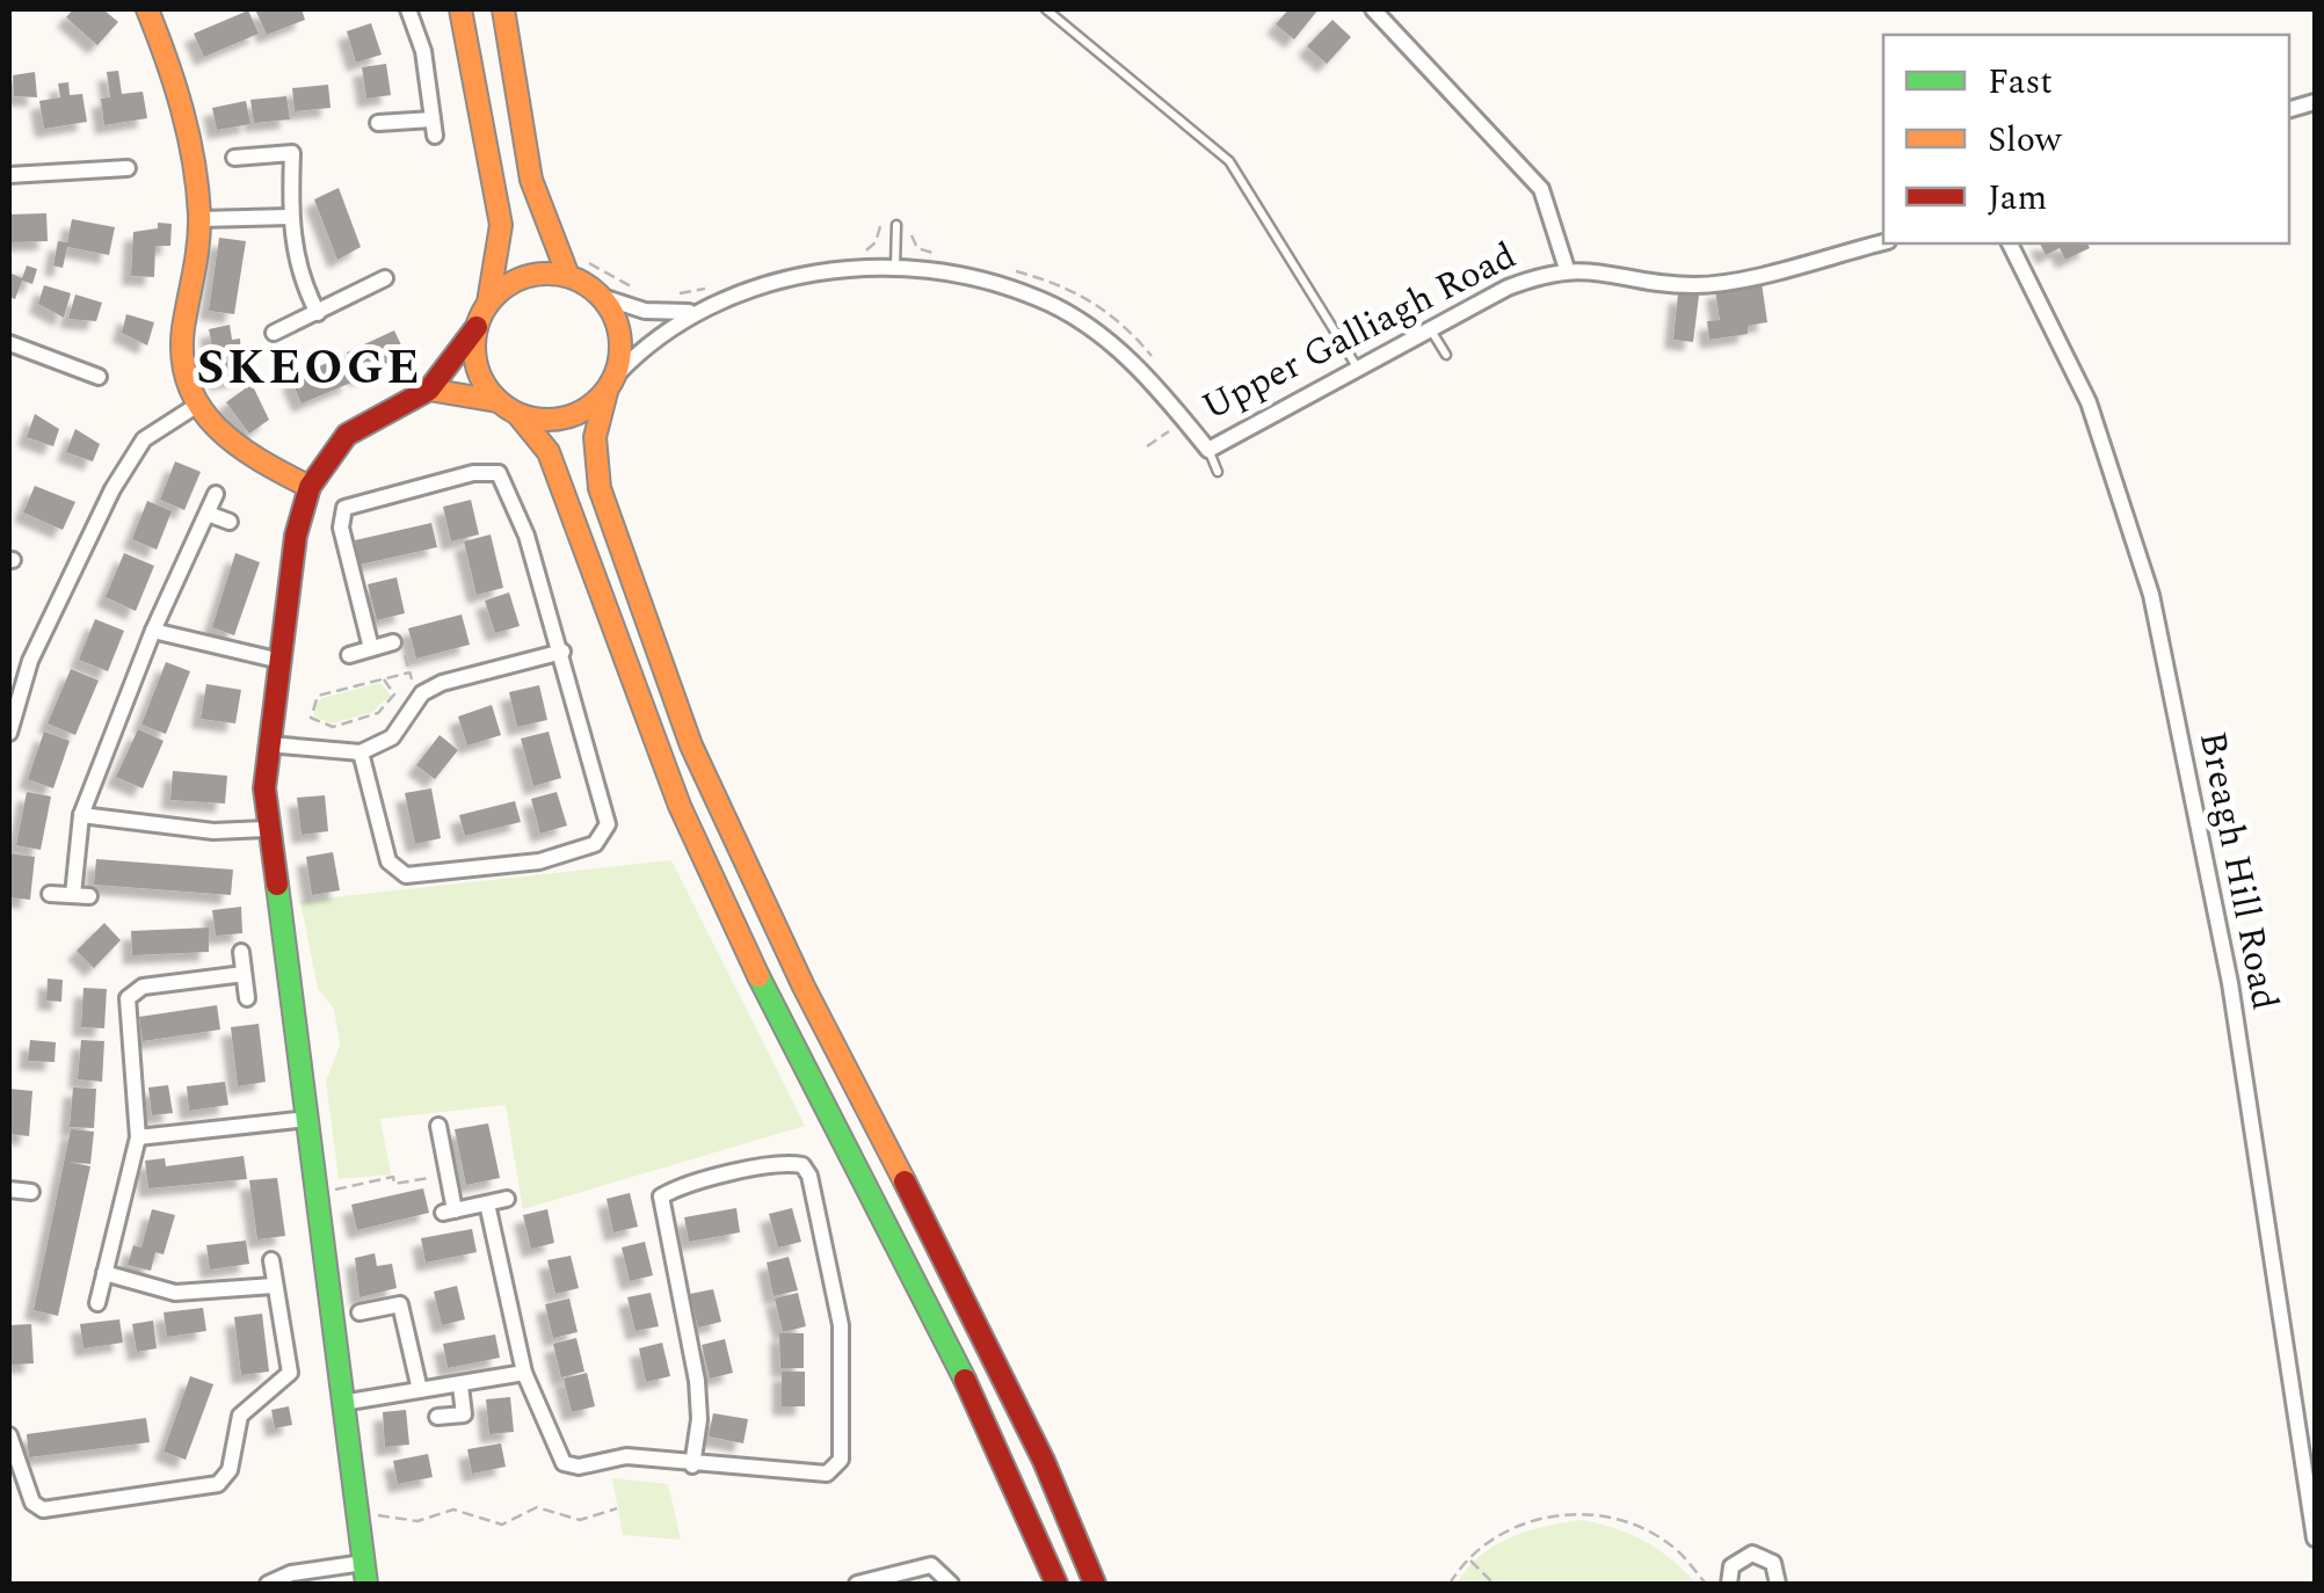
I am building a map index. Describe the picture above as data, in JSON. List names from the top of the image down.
{
  "streets": {
    "street": ["Upper Galliagh Road", "Breagh Hill Road"]
  },
  "districts": ["SKEOGE"],
  "legend": ["Fast", "Slow", "Jam"]
}
